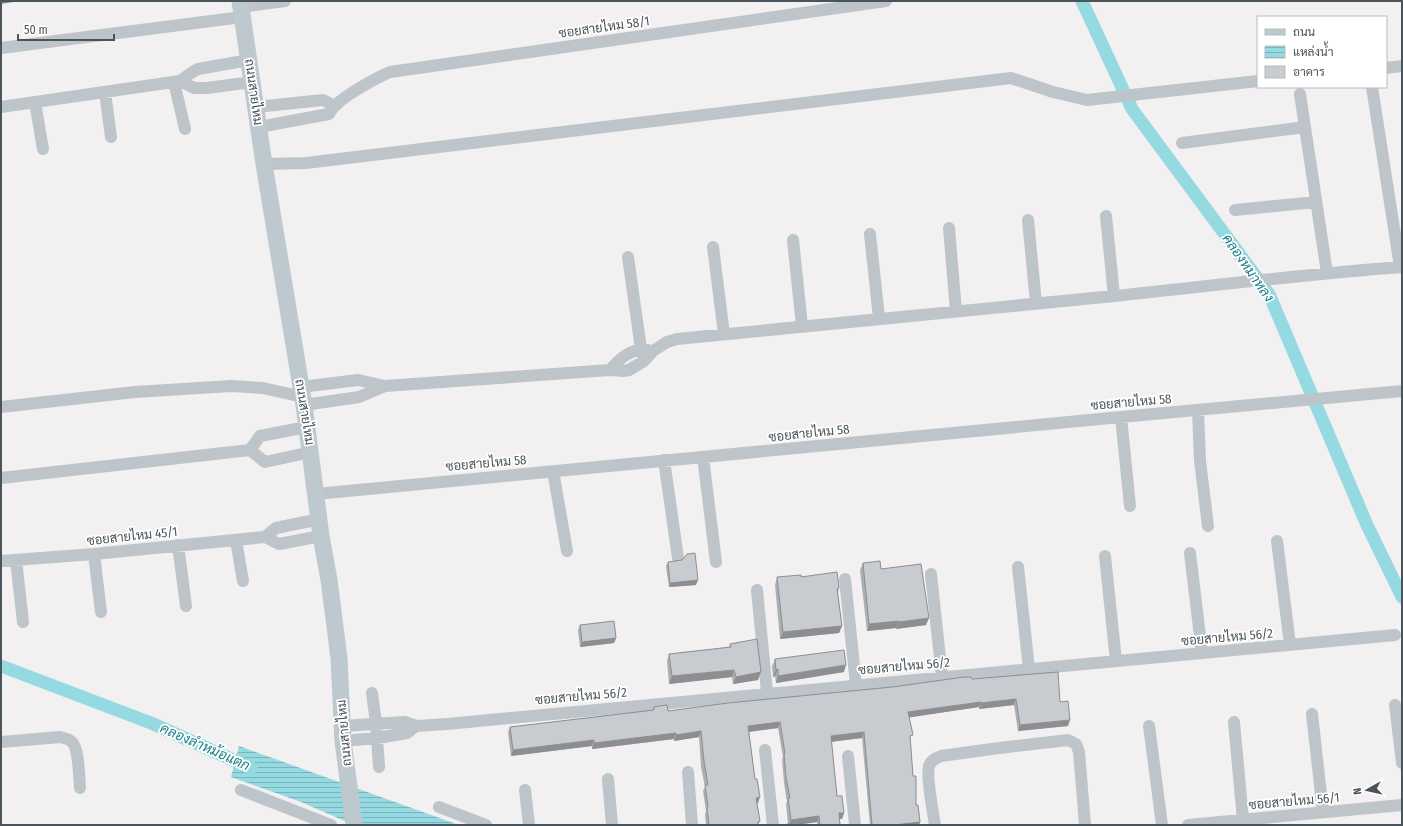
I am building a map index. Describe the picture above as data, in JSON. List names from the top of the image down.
{
  "streets": {
    "main road": ["ถนนสายไหม"],
    "street": [
      "ซอยสายไหม 58/1",
      "ซอยสายไหม 58",
      "ซอยสายไหม 45/1",
      "ซอยสายไหม 56/2",
      "ซอยสายไหม 56/1"
    ]
  },
  "crossings": [
    ["ซอยสายไหม 58/1", "ถนนสายไหม"],
    ["ถนนสายไหม", "ซอยสายไหม 58"],
    ["ถนนสายไหม", "ซอยสายไหม 45/1"],
    ["ถนนสายไหม", "ซอยสายไหม 56/2"]
  ],
  "water": ["คลองหมาหลง", "คลองลำหม้อแตก"],
  "legend": ["ถนน", "แหล่งน้ำ", "อาคาร"],
  "scale_bar": "50 m",
  "north": "left"
}
